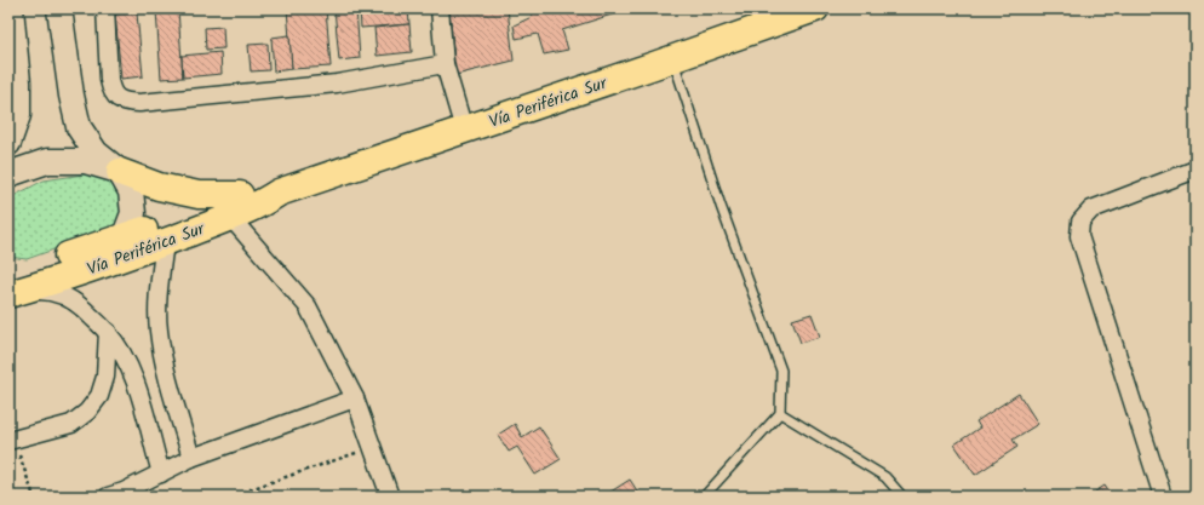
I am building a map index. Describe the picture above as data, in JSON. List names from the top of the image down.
{
  "streets": {
    "highway": ["Vía Periférica Sur"]
  }
}
